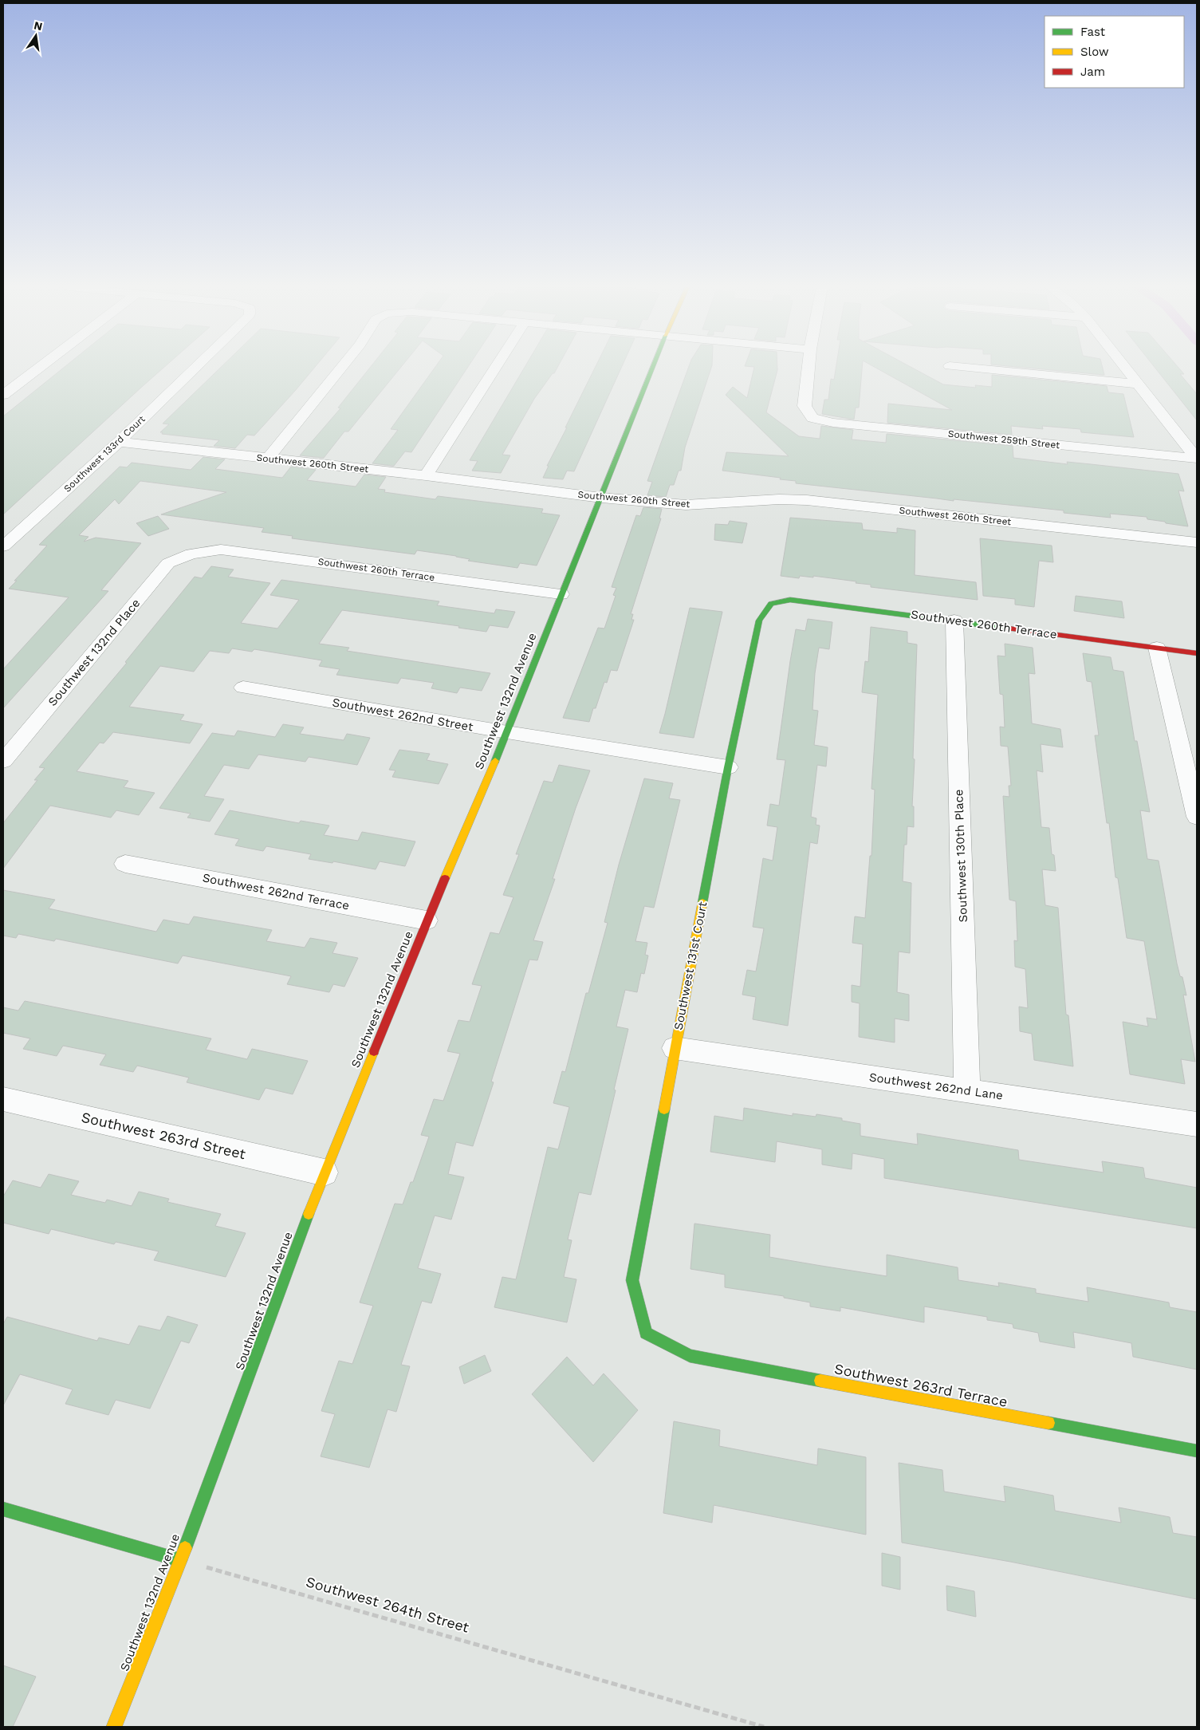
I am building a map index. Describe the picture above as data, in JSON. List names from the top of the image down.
{
  "streets": {
    "street": [
      "Southwest 259th Street",
      "Southwest 133rd Court",
      "Southwest 260th Street",
      "Southwest 260th Terrace",
      "Southwest 132nd Place",
      "Southwest 132nd Avenue",
      "Southwest 262nd Street",
      "Southwest 130th Place",
      "Southwest 262nd Terrace",
      "Southwest 131st Court",
      "Southwest 262nd Lane",
      "Southwest 263rd Street",
      "Southwest 263rd Terrace"
    ],
    "path": ["Southwest 264th Street"]
  },
  "crossings": [
    ["Southwest 133rd Court", "Southwest 260th Street"],
    ["Southwest 260th Street", "Southwest 132nd Avenue"],
    ["Southwest 260th Terrace", "Southwest 132nd Place"],
    ["Southwest 260th Terrace", "Southwest 132nd Avenue"],
    ["Southwest 260th Terrace", "Southwest 130th Place"],
    ["Southwest 260th Terrace", "Southwest 131st Court"],
    ["Southwest 132nd Avenue", "Southwest 262nd Street"],
    ["Southwest 132nd Avenue", "Southwest 262nd Terrace"],
    ["Southwest 132nd Avenue", "Southwest 263rd Street"],
    ["Southwest 132nd Avenue", "Southwest 264th Street"],
    ["Southwest 262nd Street", "Southwest 131st Court"],
    ["Southwest 130th Place", "Southwest 262nd Lane"],
    ["Southwest 131st Court", "Southwest 262nd Lane"],
    ["Southwest 131st Court", "Southwest 263rd Terrace"]
  ],
  "legend": ["Fast", "Slow", "Jam"],
  "north": "top"
}
